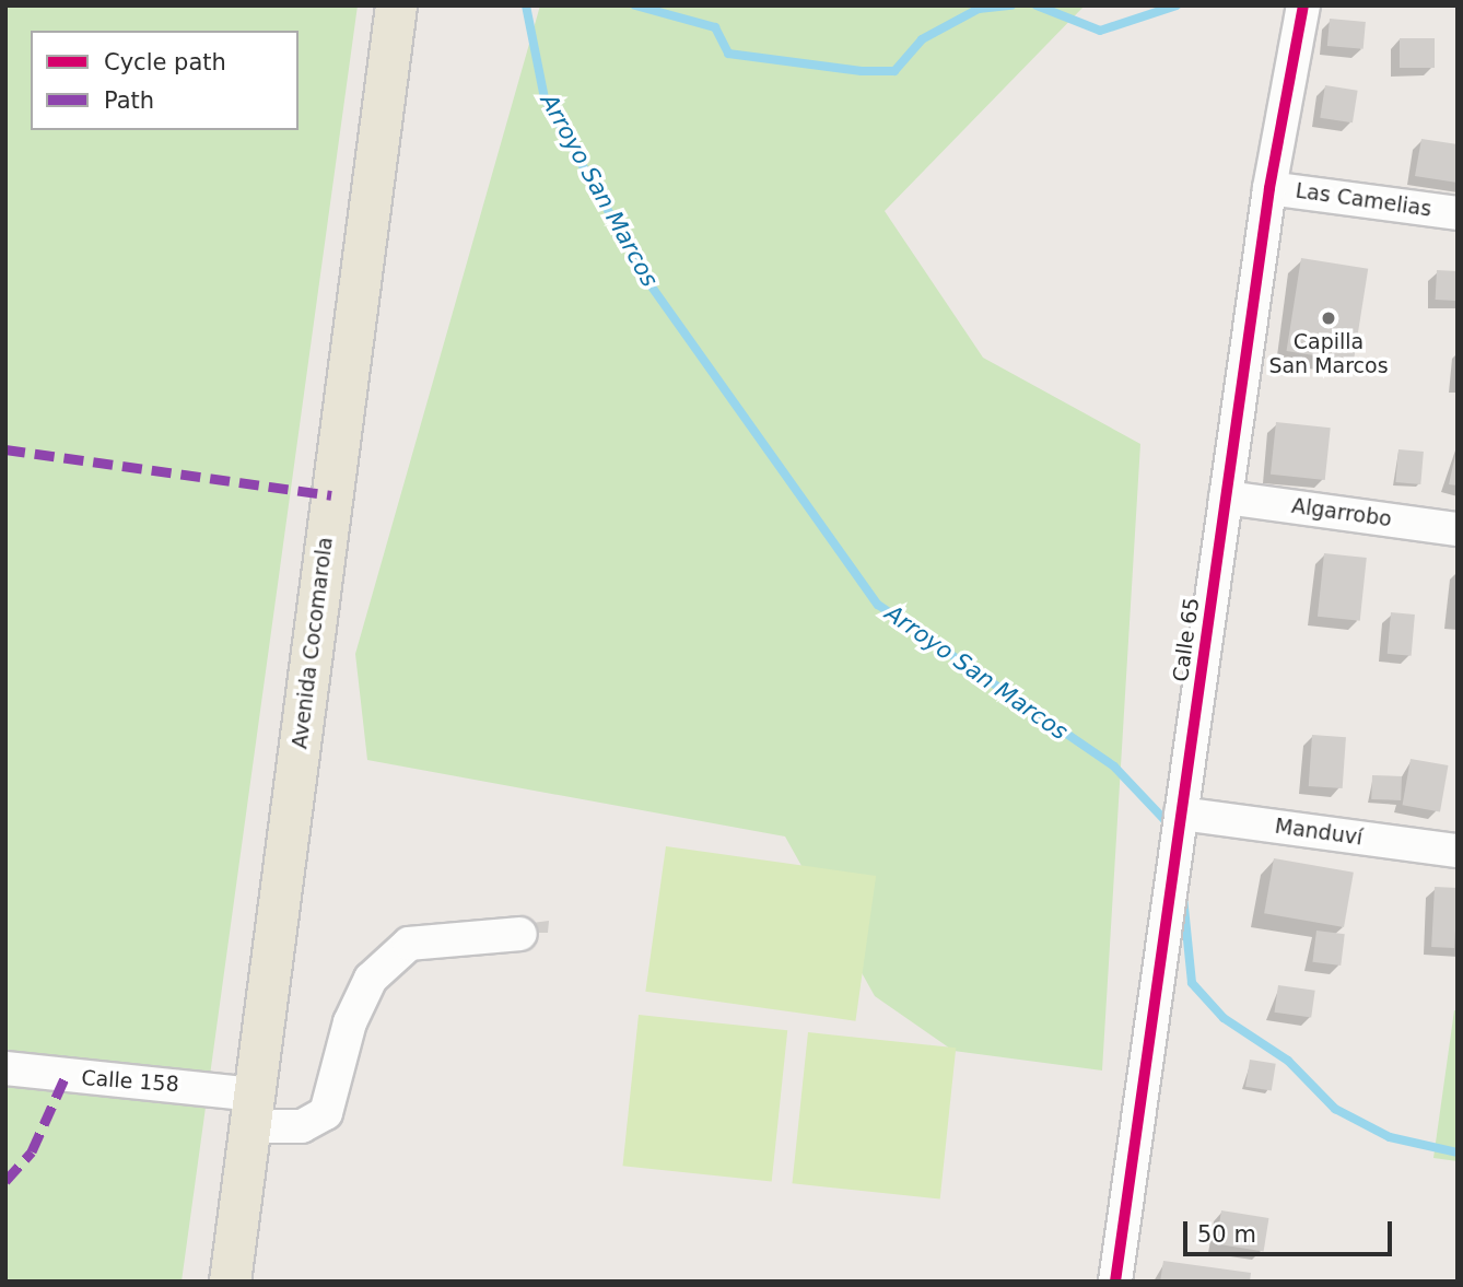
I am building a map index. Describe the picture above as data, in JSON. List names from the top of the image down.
{
  "streets": {
    "main road": ["Avenida Cocomarola"],
    "street": [
      "Las Camelias",
      "Algarrobo",
      "Calle 65",
      "Manduví",
      "Calle 158"
    ]
  },
  "crossings": [
    ["Las Camelias", "Calle 65"],
    ["Algarrobo", "Calle 65"],
    ["Calle 65", "Manduví"],
    ["Avenida Cocomarola", "Calle 158"]
  ],
  "water": ["Arroyo San Marcos"],
  "places": ["Capilla San Marcos"],
  "legend": ["Cycle path", "Path"],
  "scale_bar": "50 m"
}
